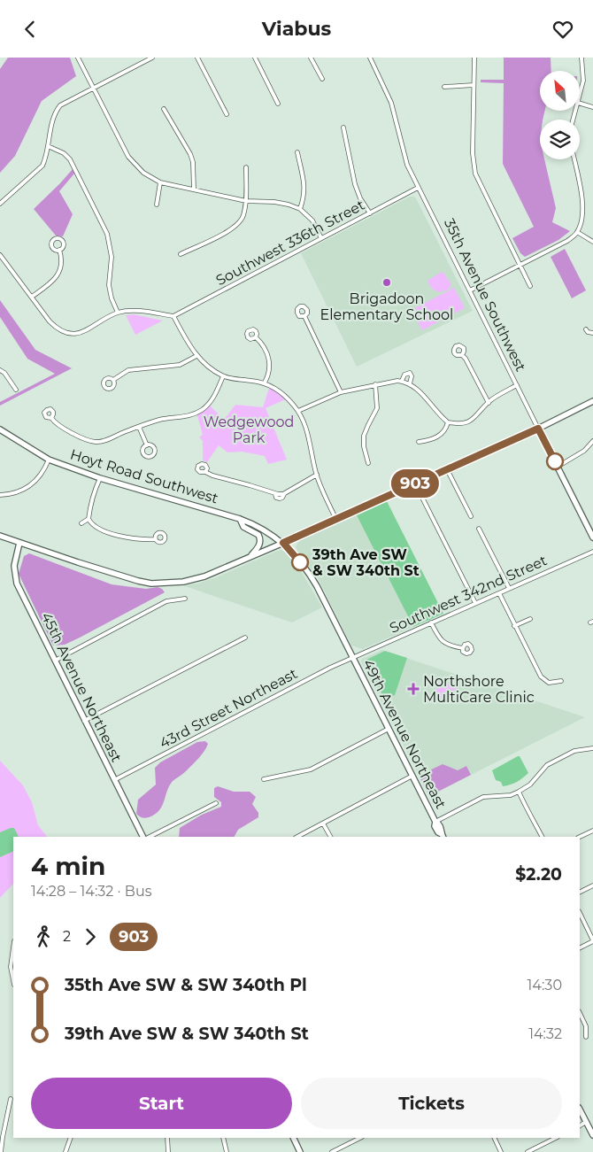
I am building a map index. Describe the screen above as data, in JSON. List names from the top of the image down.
{
  "streets": {
    "main road": [
      "35th Avenue Southwest",
      "Hoyt Road Southwest",
      "45th Avenue Northeast",
      "49th Avenue Northeast"
    ],
    "street": ["Southwest 336th Street", "Southwest 342nd Street", "43rd Street Northeast"]
  },
  "crossings": [
    ["Southwest 336th Street", "35th Avenue Southwest"],
    ["Hoyt Road Southwest", "49th Avenue Northeast"],
    ["Southwest 342nd Street", "43rd Street Northeast"],
    ["Southwest 342nd Street", "49th Avenue Northeast"],
    ["45th Avenue Northeast", "43rd Street Northeast"],
    ["43rd Street Northeast", "49th Avenue Northeast"]
  ],
  "parks": ["Wedgewood Park"],
  "places": {
    "other": ["Brigadoon Elementary School", "39th Ave SW & SW 340th St"],
    "health": ["Northshore MultiCare Clinic"]
  },
  "lines": ["bus line 903"],
  "north": "top left",
  "page": {
    "header": "Viabus",
    "on_map": "903",
    "heading": ["4 min", "14:28 – 14:32 · Bus", "$2.20"],
    "legs": ["2", "903"],
    "list": [
      {
        "name": "35th Ave SW & SW 340th Pl",
        "value": "14:30"
      },
      {
        "name": "39th Ave SW & SW 340th St",
        "value": "14:32"
      }
    ],
    "buttons": ["Start", "Tickets"]
  }
}
